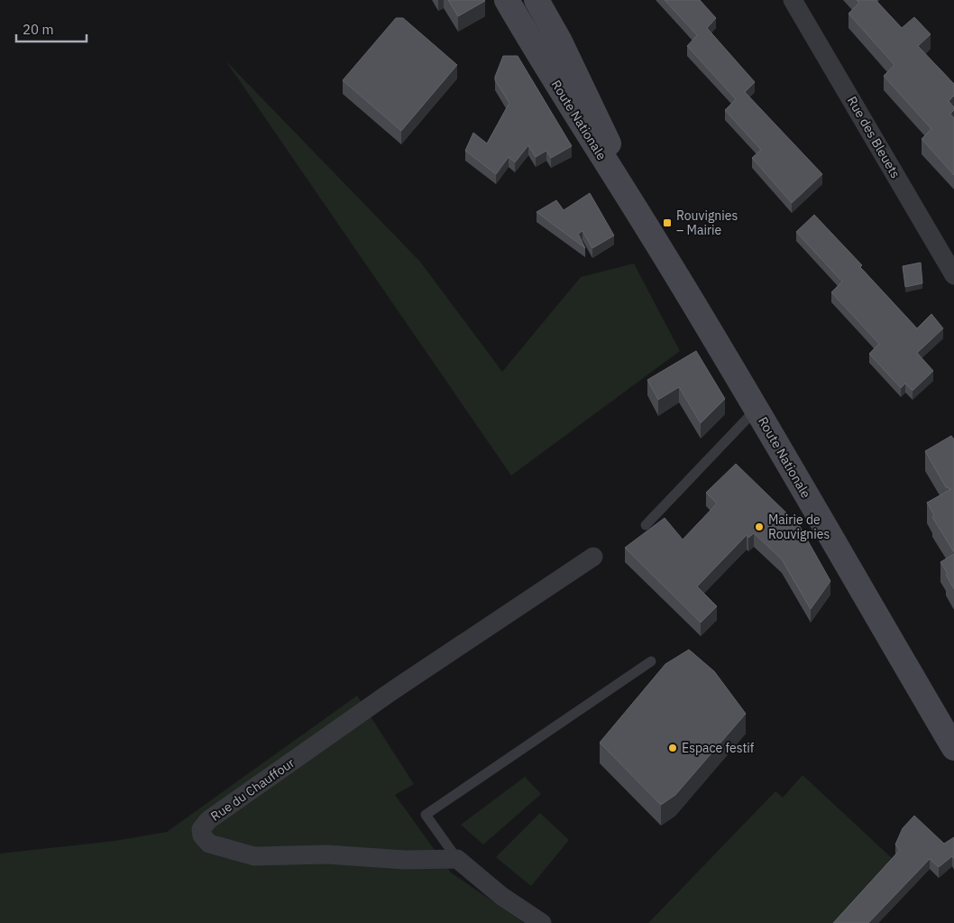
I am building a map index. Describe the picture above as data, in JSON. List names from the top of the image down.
{
  "streets": {
    "main road": ["Route Nationale"],
    "street": ["Rue des Bleuets", "Rue du Chauffour"]
  },
  "places": {
    "transit": ["Rouvignies – Mairie"],
    "other": ["Mairie de Rouvignies", "Espace festif"]
  },
  "scale_bar": "20 m"
}
